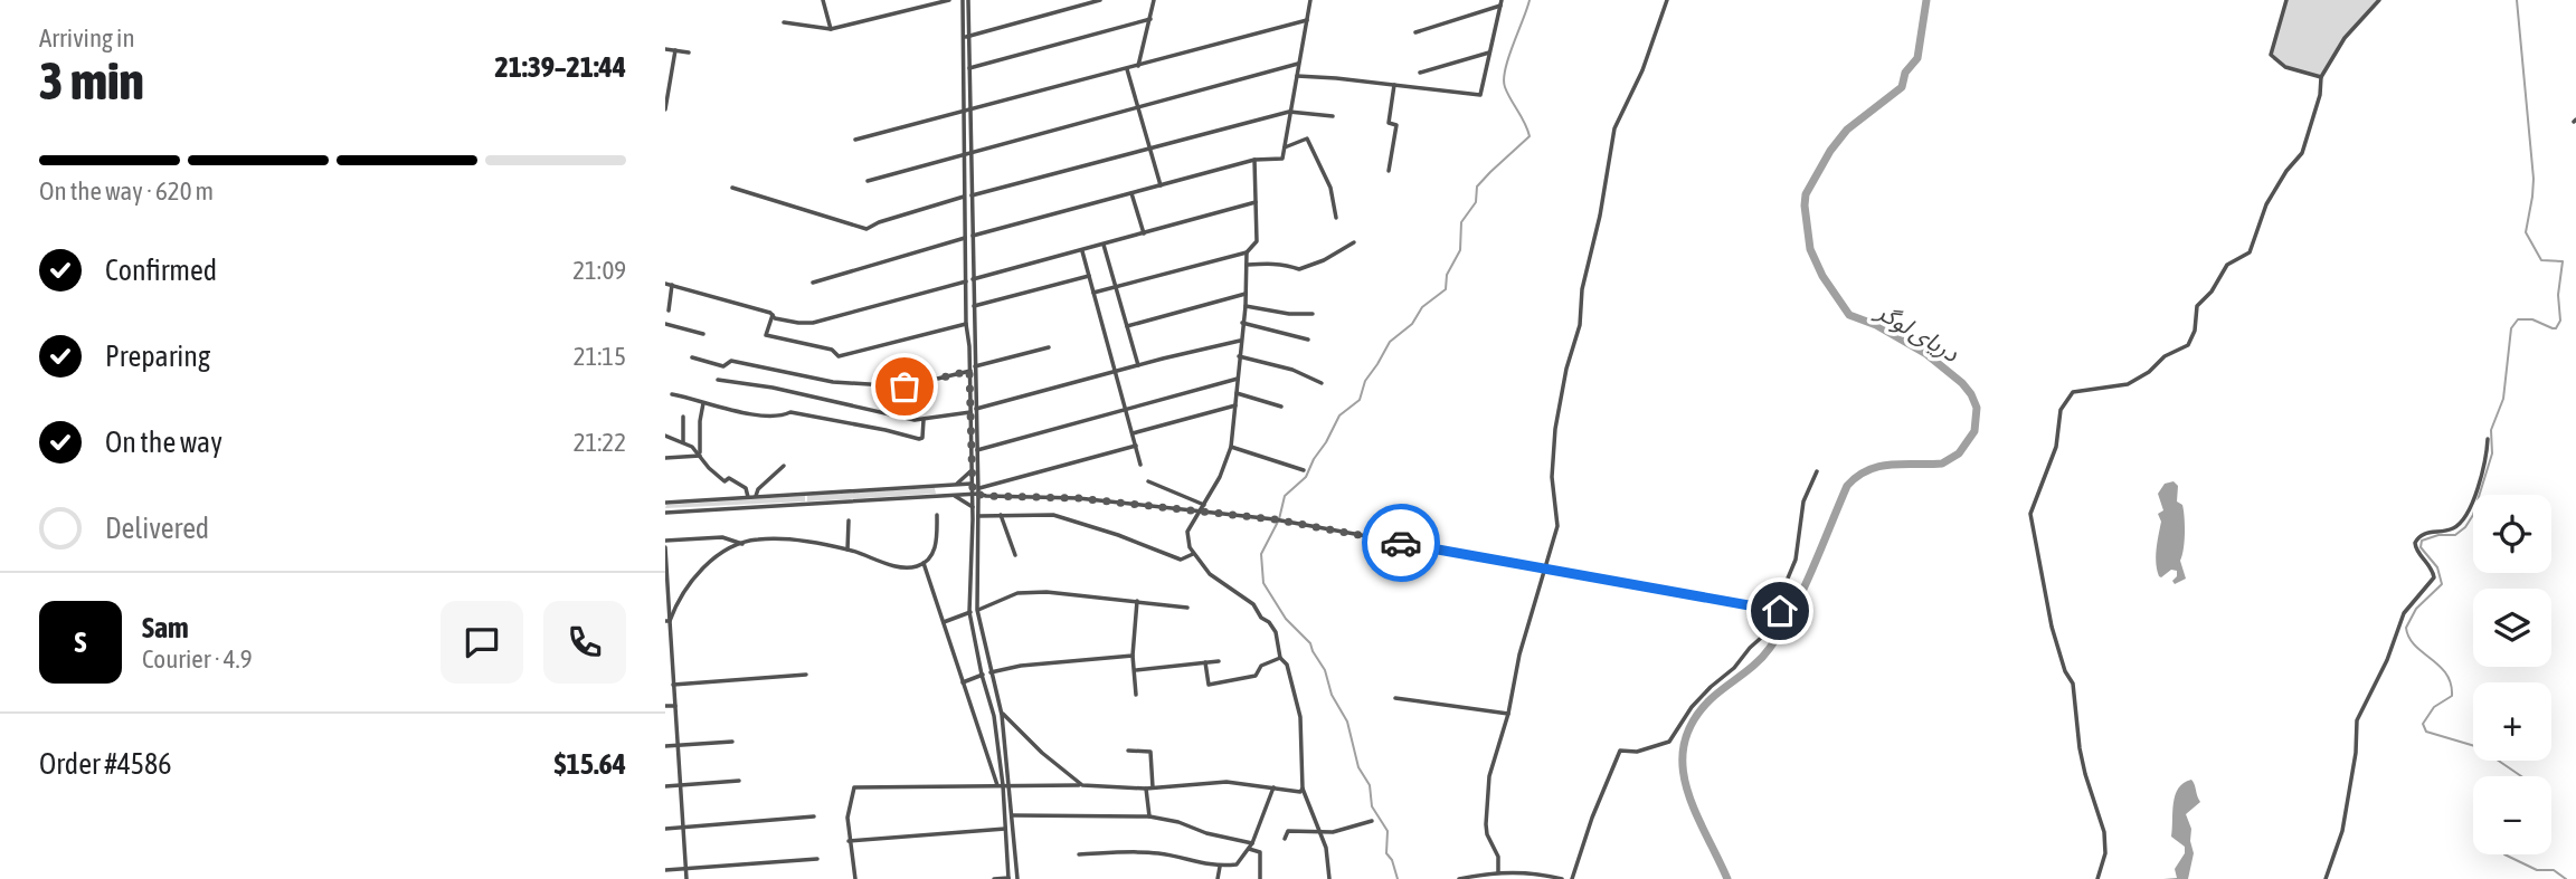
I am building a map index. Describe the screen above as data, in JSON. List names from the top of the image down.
{
  "water": ["دریای لوگر"],
  "page": {
    "heading": ["3 min", "Arriving in", "21:39–21:44"],
    "panel": [
      "Sam",
      "Courier · 4.9",
      "Order #4586",
      "$15.64"
    ],
    "bar": "On the way · 620 m",
    "list": [
      ["Confirmed", "21:09"],
      ["Preparing", "21:15"],
      ["On the way", "21:22"],
      "Delivered"
    ],
    "map_buttons": ["+", "−"],
    "round": "S"
  }
}
